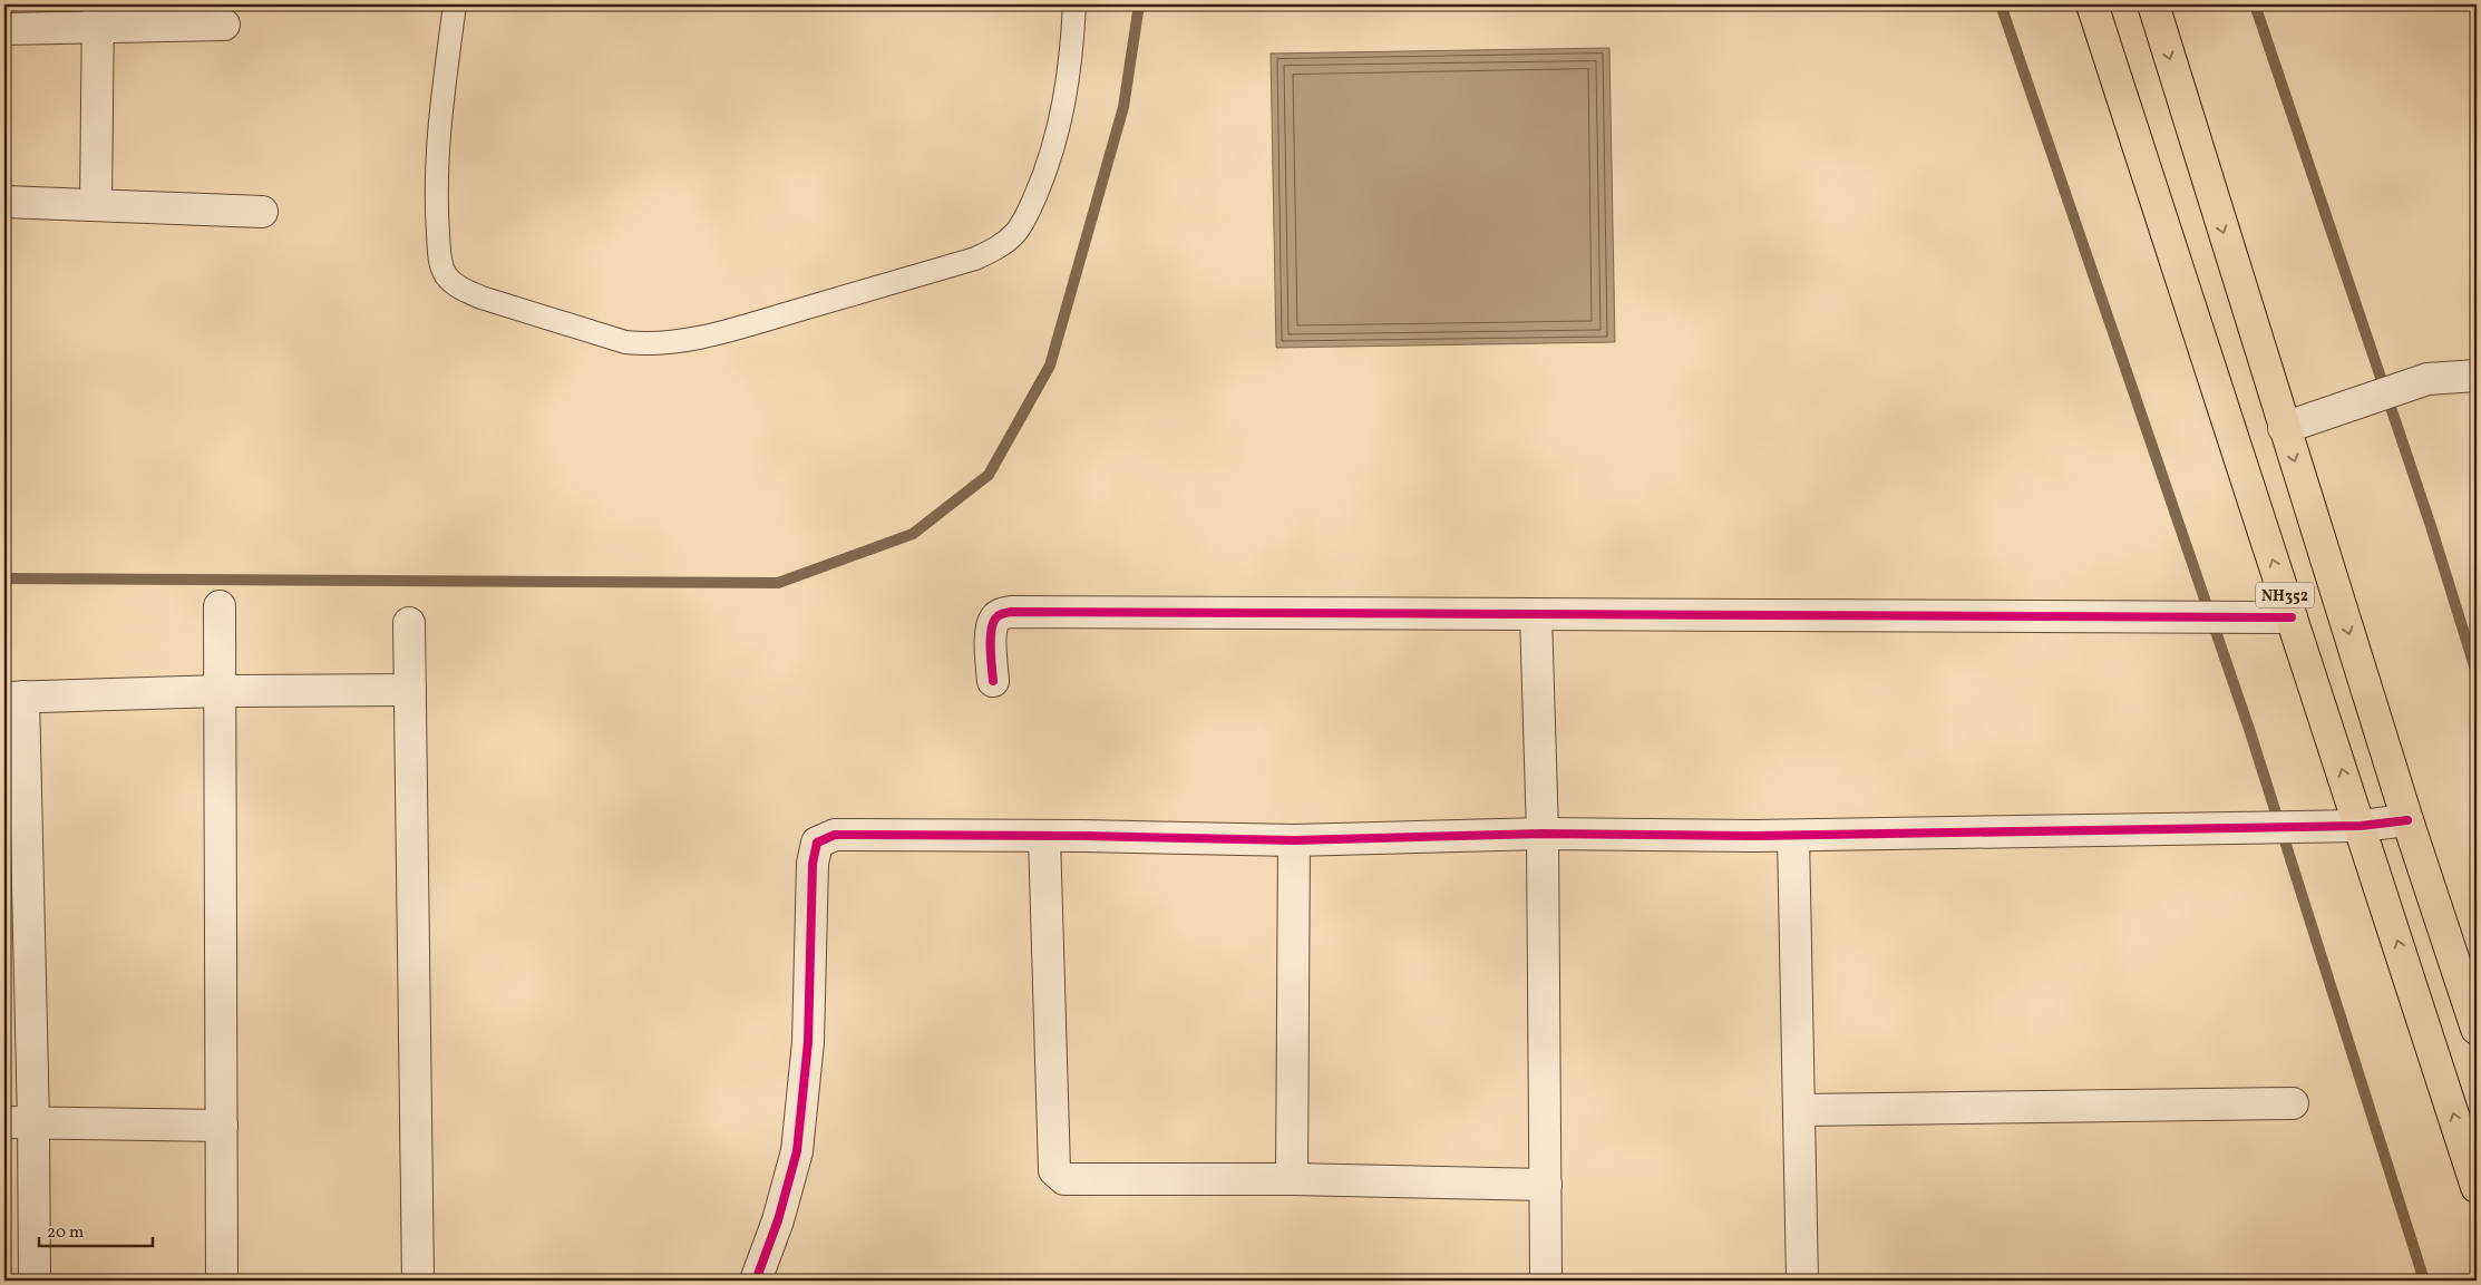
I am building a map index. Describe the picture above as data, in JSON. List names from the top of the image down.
{
  "streets": {
    "highway": ["NH352"]
  },
  "scale_bar": "20 m"
}
